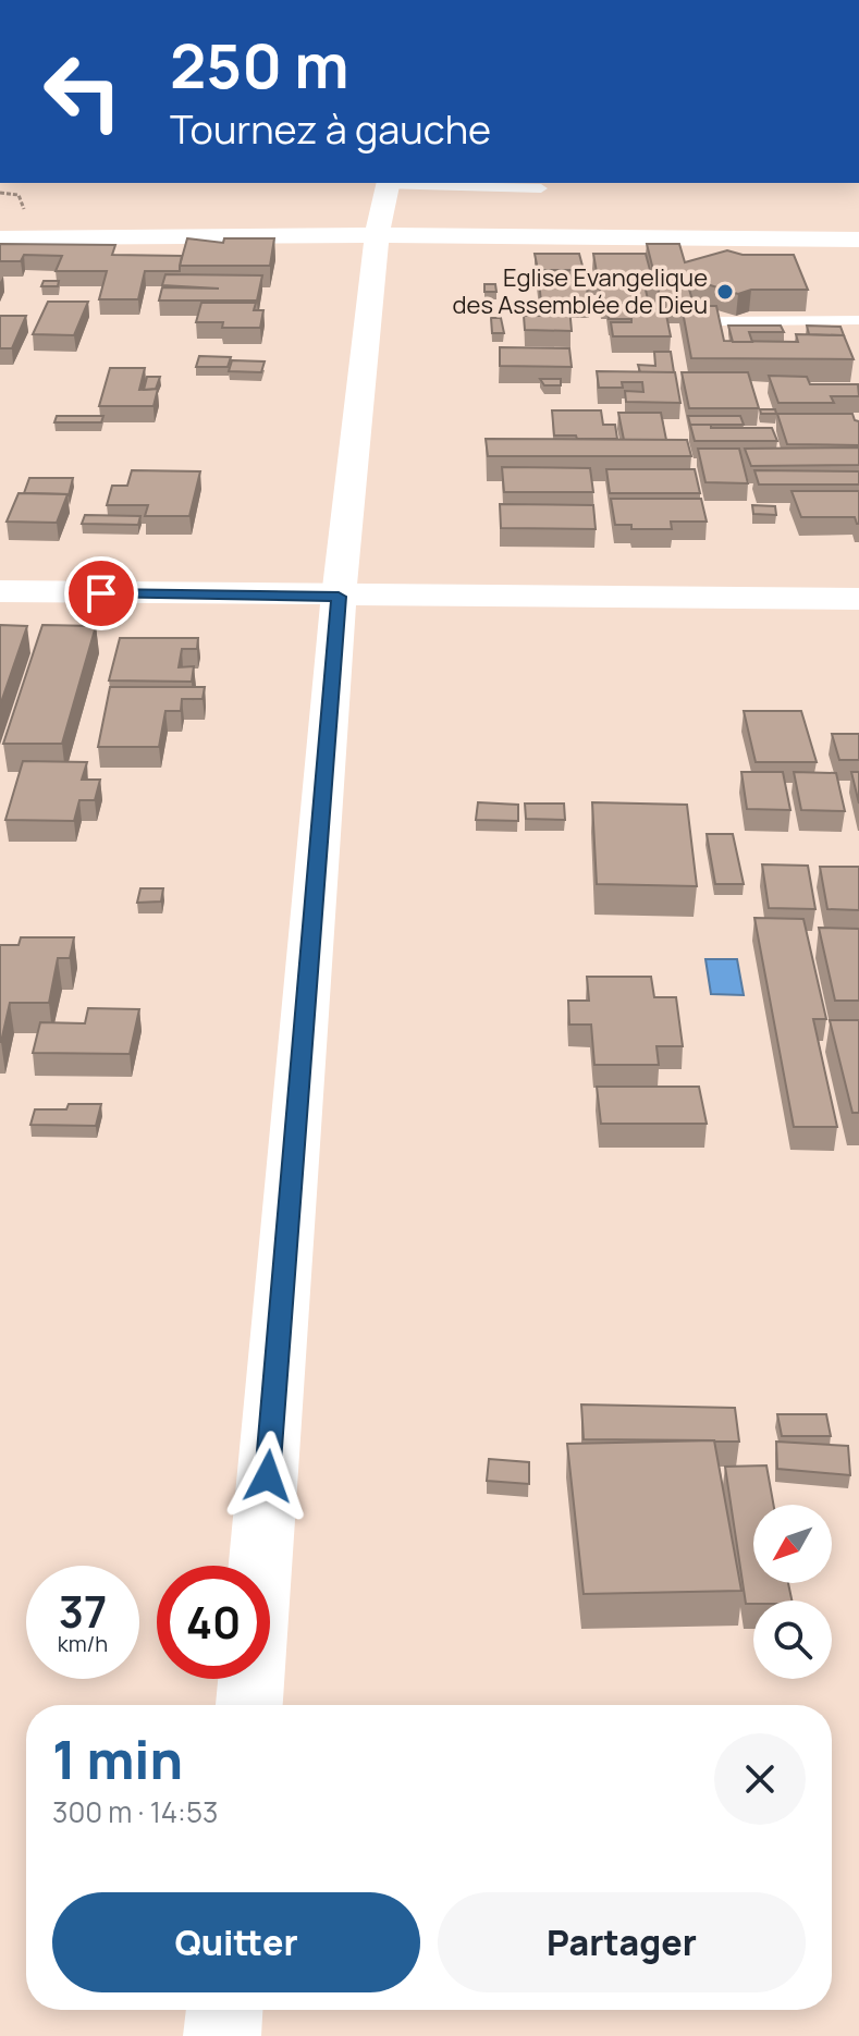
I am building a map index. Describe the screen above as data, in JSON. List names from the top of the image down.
{
  "places": ["Eglise Evangelique des Assemblée de Dieu"],
  "north": "bottom left",
  "page": {
    "turn": ["250 m", "Tournez à gauche"],
    "speed": "37 km/h",
    "limit": "40",
    "heading": ["1 min", "300 m · 14:53"],
    "buttons": ["Quitter", "Partager"]
  }
}
